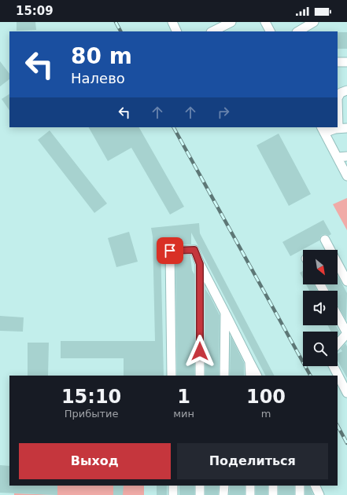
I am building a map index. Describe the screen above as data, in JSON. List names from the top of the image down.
{
  "north": "bottom right",
  "page": {
    "status": "15:09",
    "turn": ["80 m", "Налево"],
    "eta": [
      "15:10",
      "Прибытие",
      "1",
      "мин",
      "100",
      "m"
    ],
    "buttons": ["Выход", "Поделиться"]
  }
}
